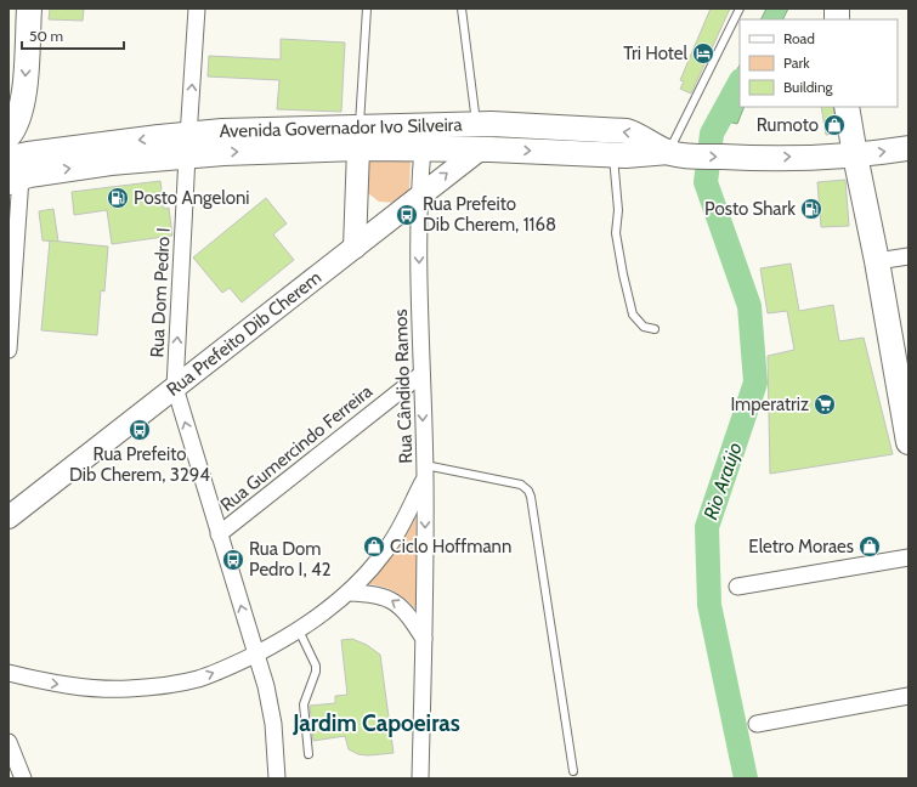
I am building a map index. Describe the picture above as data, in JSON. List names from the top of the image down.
{
  "streets": {
    "main road": ["Avenida Governador Ivo Silveira", "Rua Prefeito Dib Cherem"],
    "street": ["Rua Dom Pedro I", "Rua Cândido Ramos", "Rua Gumercindo Ferreira"]
  },
  "crossings": [
    ["Avenida Governador Ivo Silveira", "Rua Dom Pedro I"],
    ["Avenida Governador Ivo Silveira", "Rua Prefeito Dib Cherem"],
    ["Avenida Governador Ivo Silveira", "Rua Cândido Ramos"],
    ["Rua Dom Pedro I", "Rua Prefeito Dib Cherem"],
    ["Rua Dom Pedro I", "Rua Cândido Ramos"],
    ["Rua Dom Pedro I", "Rua Gumercindo Ferreira"],
    ["Rua Prefeito Dib Cherem", "Rua Cândido Ramos"],
    ["Rua Cândido Ramos", "Rua Gumercindo Ferreira"]
  ],
  "one_way": ["Rua Dom Pedro I"],
  "districts": ["Jardim Capoeiras"],
  "water": ["Rio Araújo"],
  "places": {
    "hotel": ["Tri Hotel"],
    "shop": ["Rumoto", "Ciclo Hoffmann", "Eletro Moraes"],
    "fuel station": ["Posto Angeloni", "Posto Shark"],
    "bus stop": ["Rua Prefeito Dib Cherem, 1168", "Rua Prefeito Dib Cherem, 3294", "Rua Dom Pedro I, 42"],
    "supermarket": ["Imperatriz"]
  },
  "legend": ["Road", "Park", "Building"],
  "scale_bar": "50 m"
}
